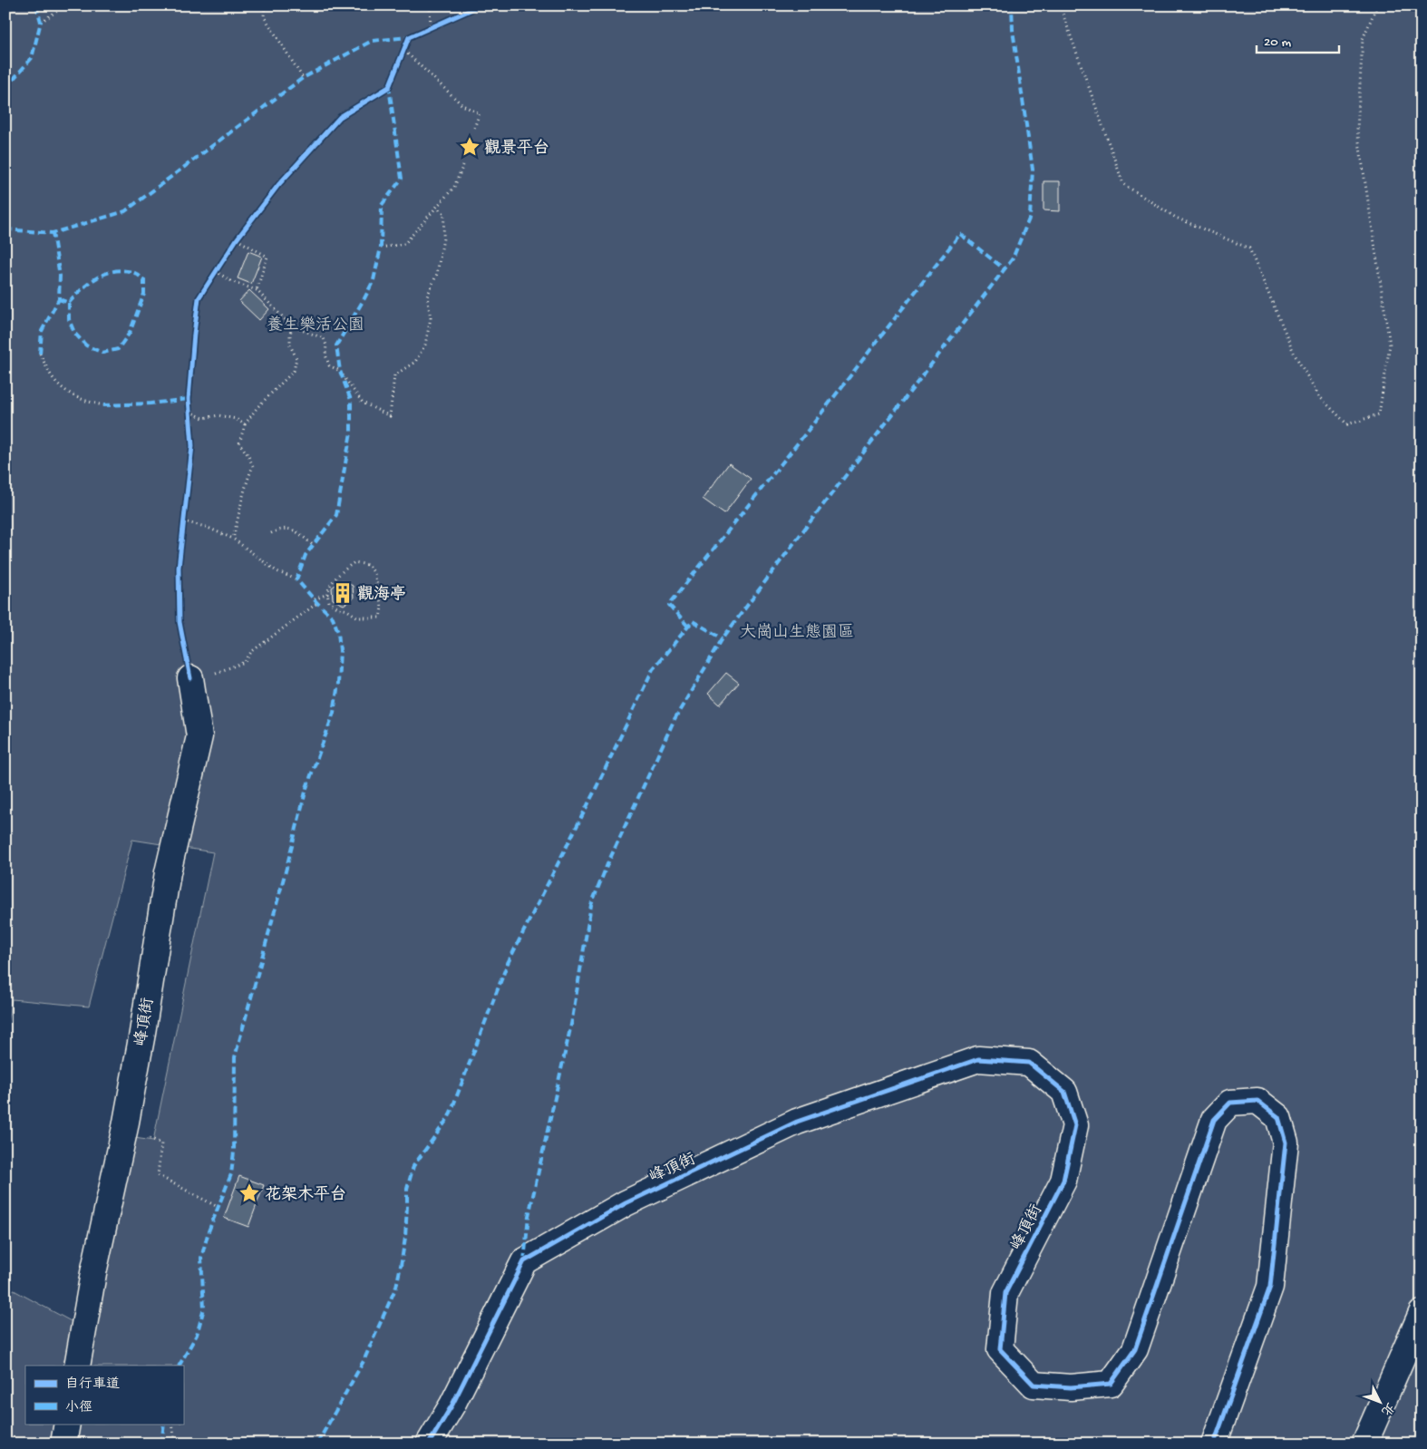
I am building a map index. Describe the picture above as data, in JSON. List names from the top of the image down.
{
  "streets": {
    "street": ["峰頂街"]
  },
  "parks": ["養生樂活公園", "大崗山生態園區"],
  "places": {
    "place": ["觀景平台", "花架木平台"],
    "building": ["觀海亭"]
  },
  "legend": ["自行車道", "小徑"],
  "scale_bar": "20 m",
  "north": "bottom right"
}
